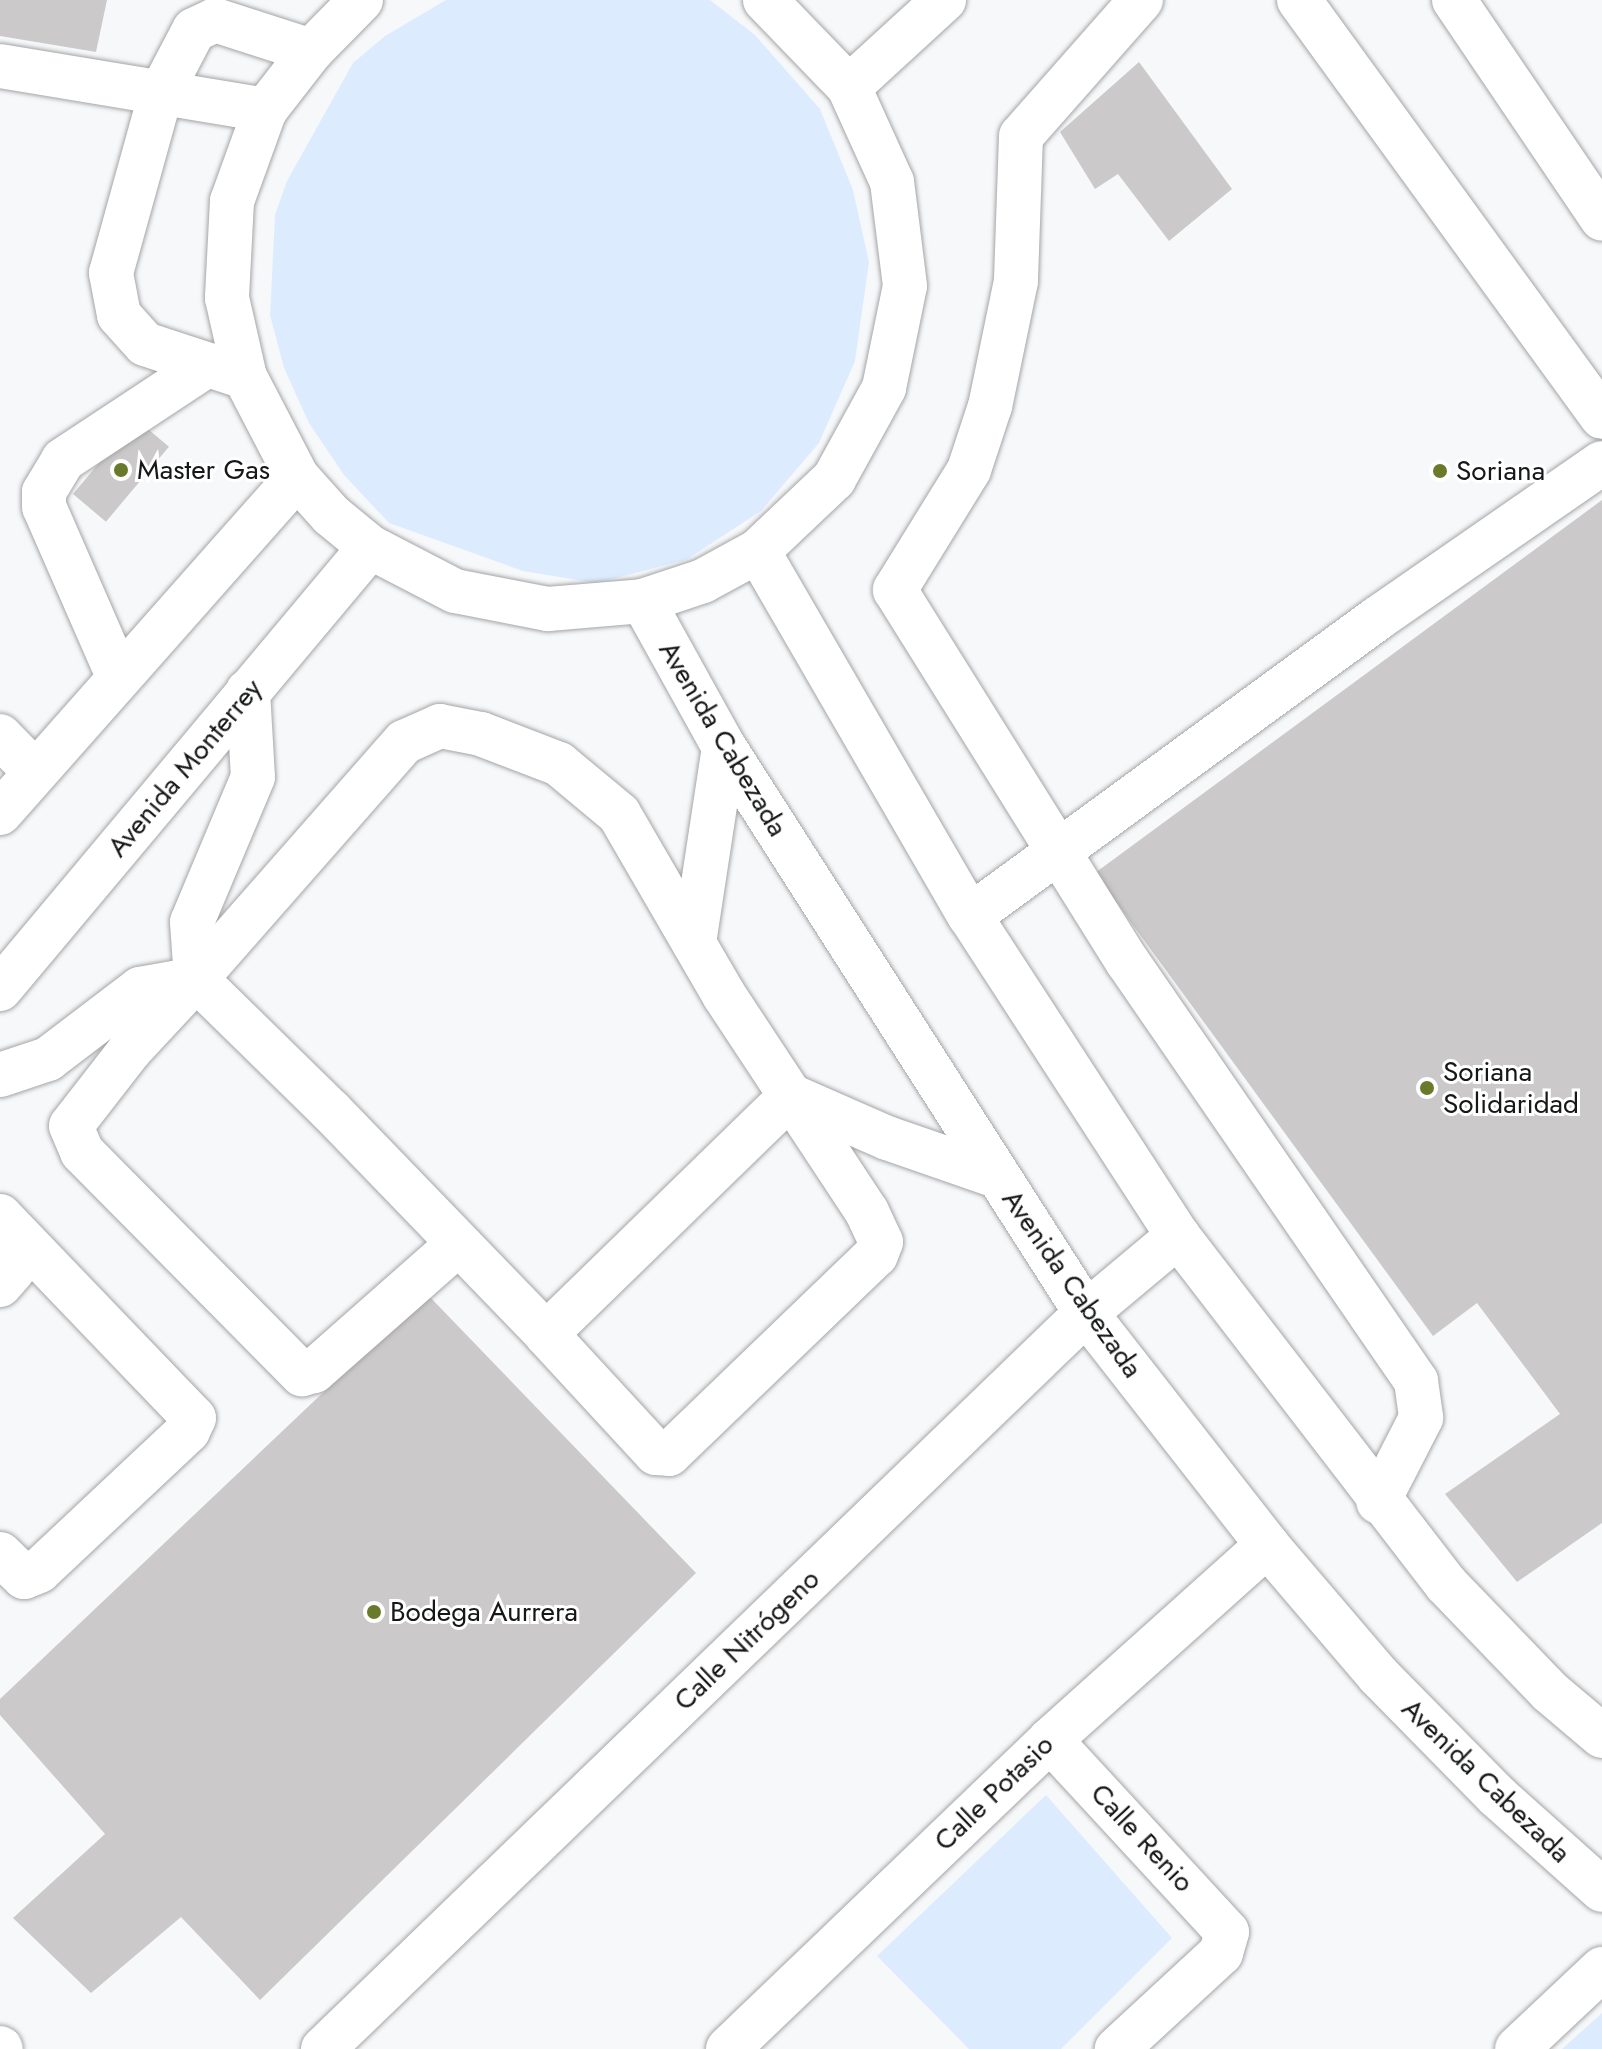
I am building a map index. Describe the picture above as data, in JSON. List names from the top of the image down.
{
  "streets": {
    "main road": [
      "Avenida Cabezada",
      "Avenida Monterrey",
      "Calle Nitrógeno",
      "Calle Potasio",
      "Calle Renio"
    ]
  },
  "crossings": [
    ["Avenida Cabezada", "Calle Nitrógeno"],
    ["Avenida Cabezada", "Calle Potasio"],
    ["Calle Potasio", "Calle Renio"]
  ],
  "places": [
    "Master Gas",
    "Soriana",
    "Soriana Solidaridad",
    "Bodega Aurrera"
  ]
}
